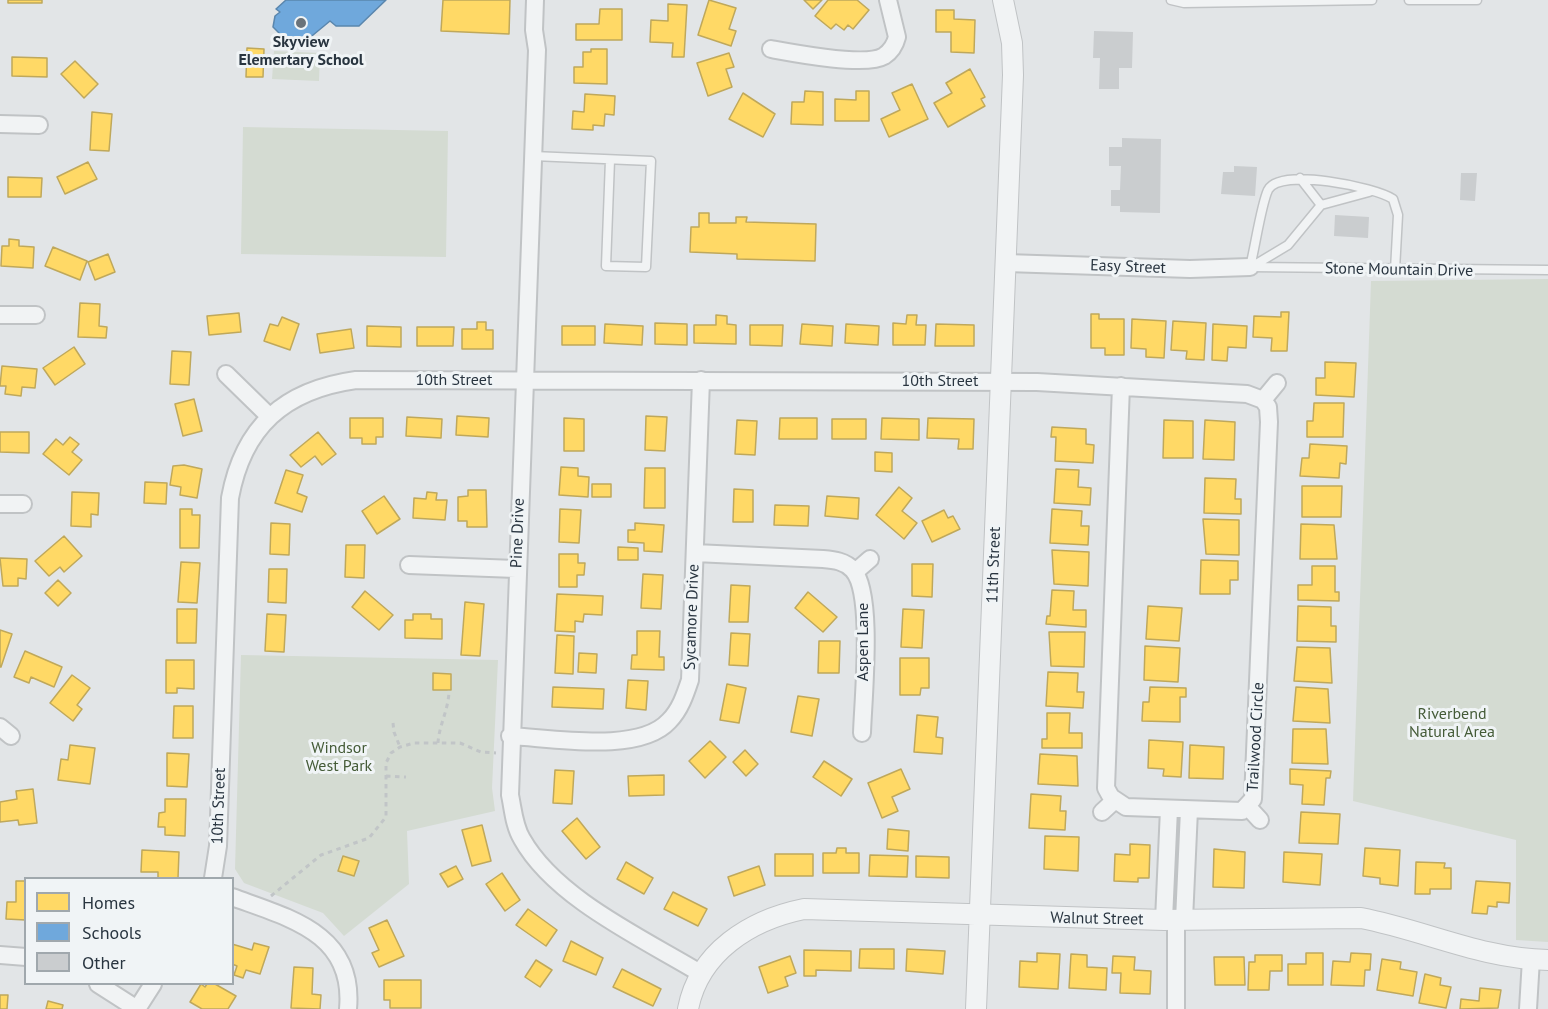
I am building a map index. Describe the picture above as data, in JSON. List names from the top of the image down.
{
  "streets": {
    "street": [
      "Easy Street",
      "10th Street",
      "Pine Drive",
      "11th Street",
      "Sycamore Drive",
      "Aspen Lane",
      "Trailwood Circle",
      "Walnut Street"
    ],
    "lane": ["Stone Mountain Drive"]
  },
  "crossings": [
    ["Easy Street", "Stone Mountain Drive"],
    ["Easy Street", "11th Street"],
    ["10th Street", "Pine Drive"],
    ["10th Street", "11th Street"],
    ["10th Street", "Sycamore Drive"],
    ["Pine Drive", "Sycamore Drive"],
    ["Pine Drive", "Walnut Street"],
    ["11th Street", "Walnut Street"]
  ],
  "parks": ["Riverbend Natural Area", "Windsor West Park"],
  "places": ["Skyview Elemertary School"],
  "legend": ["Homes", "Schools", "Other"]
}
